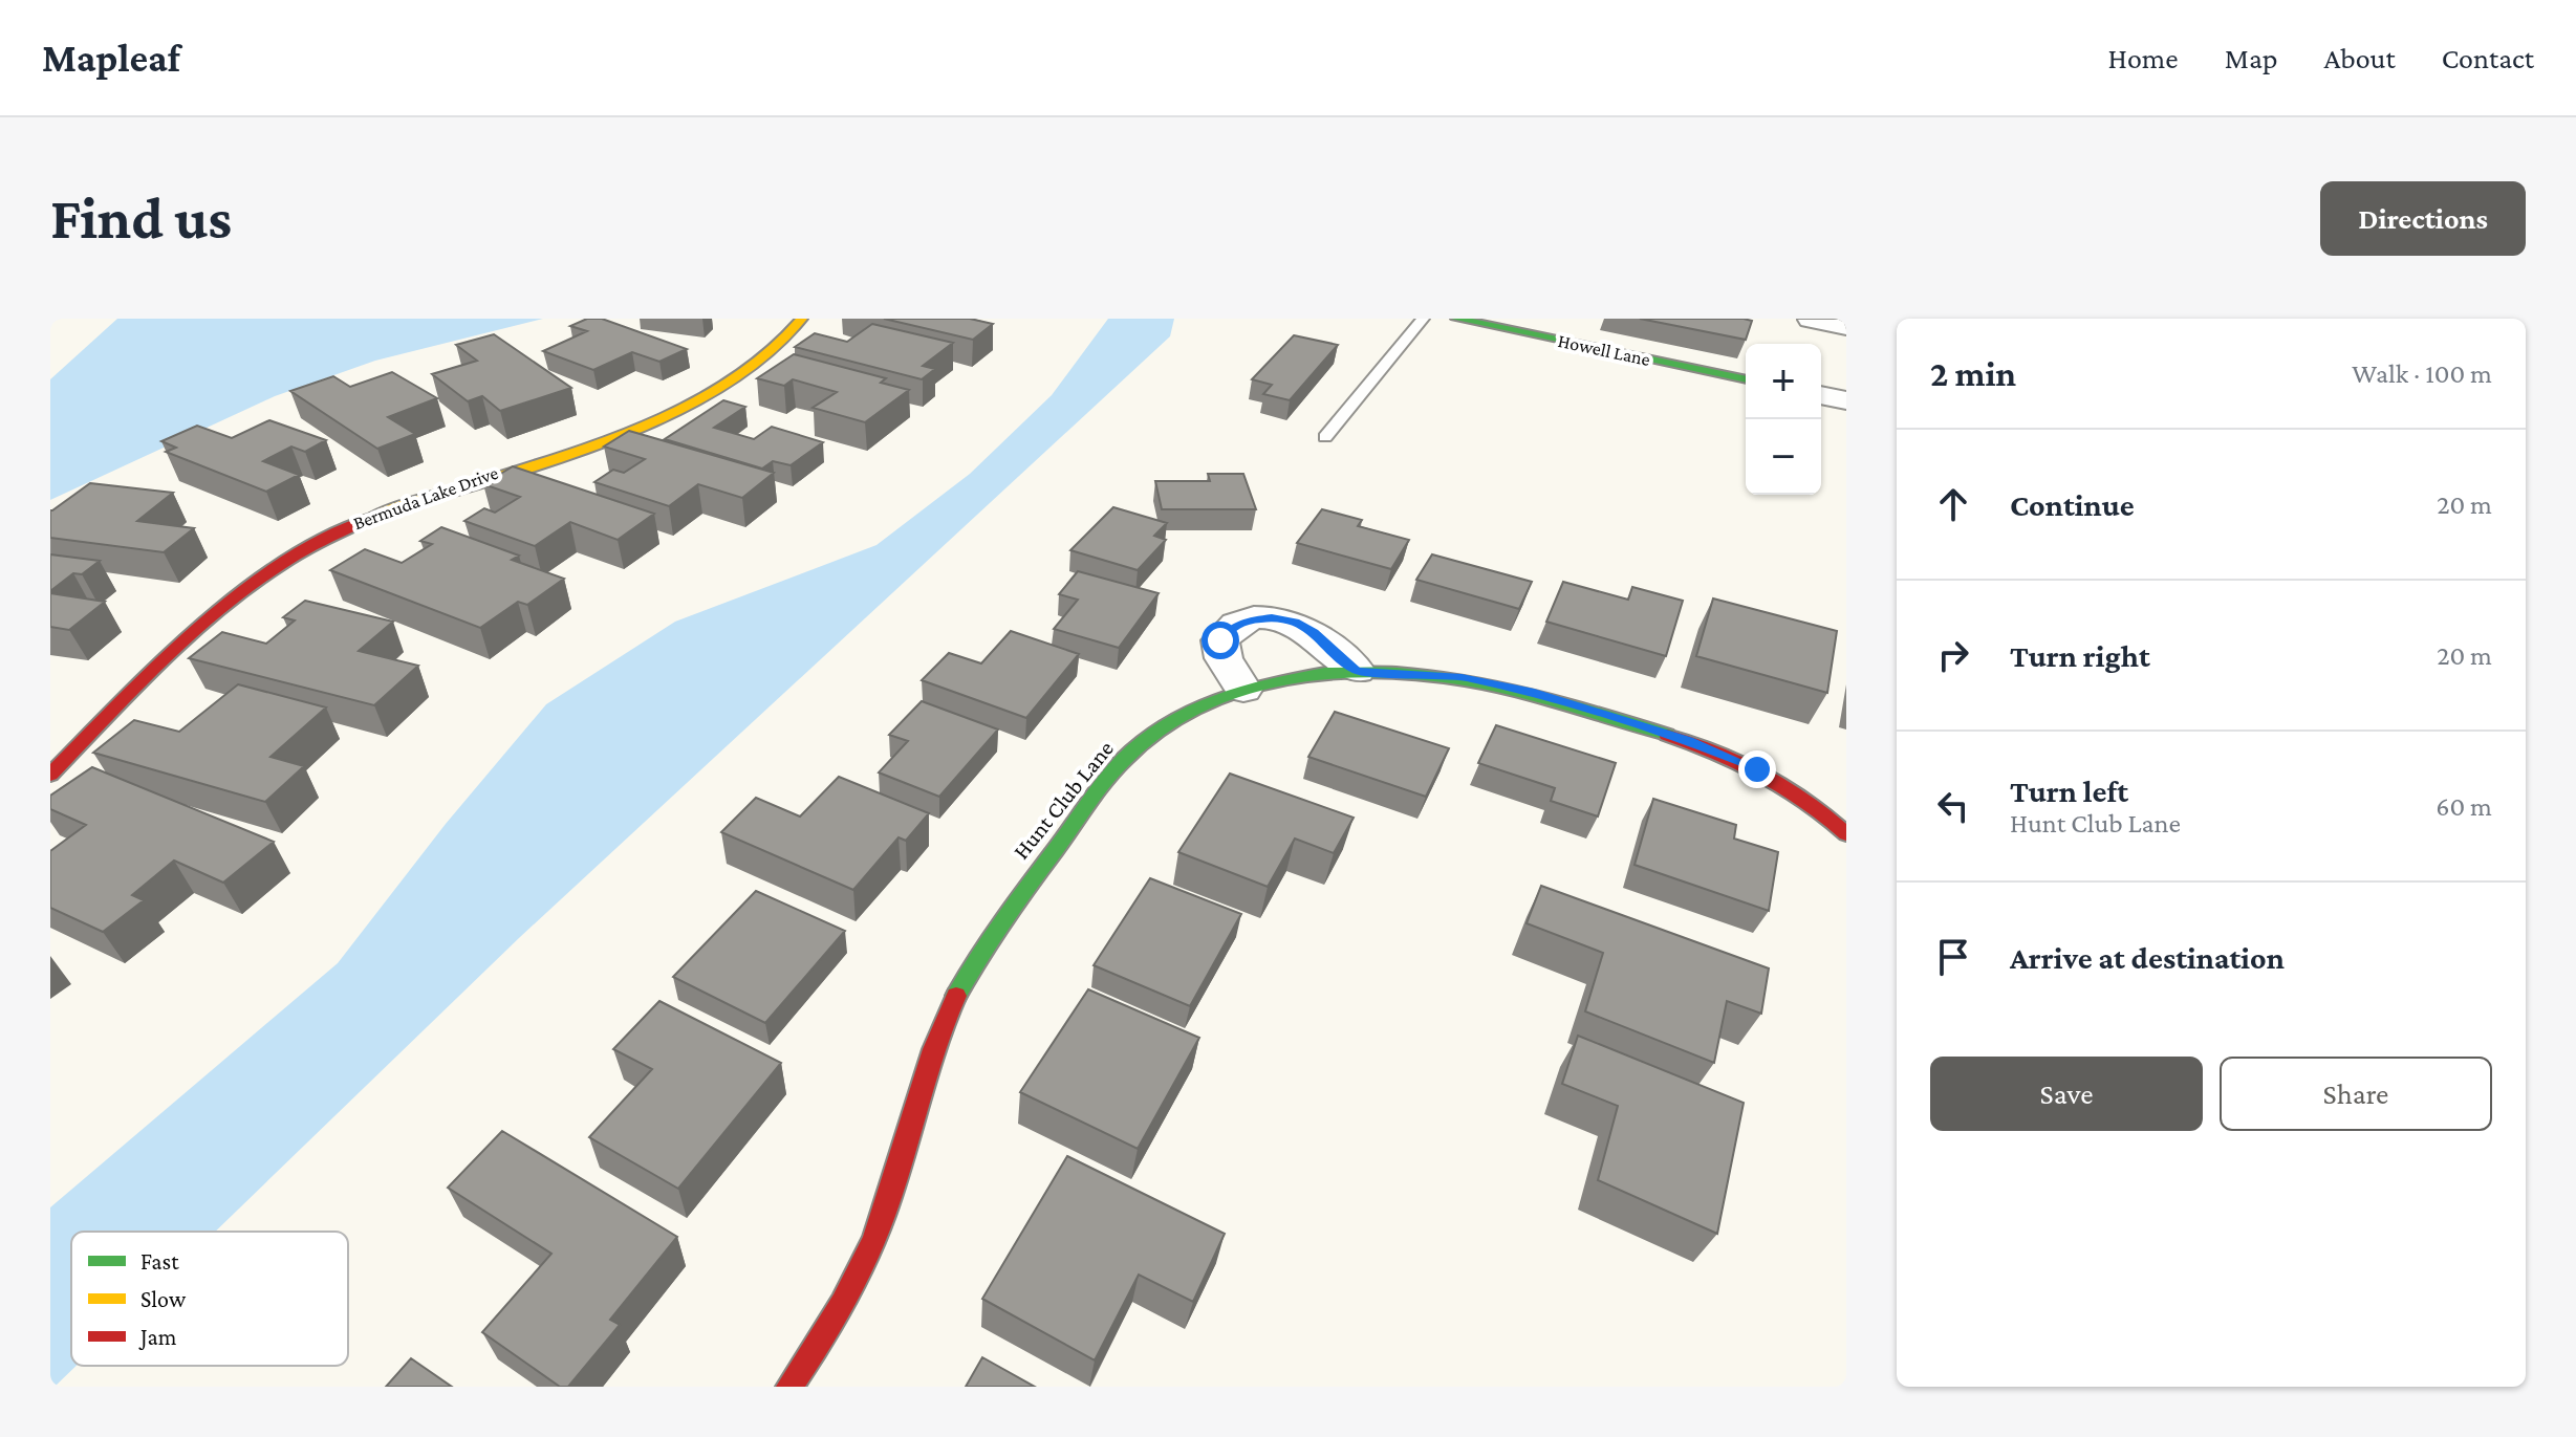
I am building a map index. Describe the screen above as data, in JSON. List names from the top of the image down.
{
  "streets": {
    "street": ["Howell Lane", "Bermuda Lake Drive", "Hunt Club Lane"]
  },
  "legend": ["Fast", "Slow", "Jam"],
  "page": {
    "header": "Mapleaf",
    "nav": [
      "Home",
      "Map",
      "About",
      "Contact"
    ],
    "buttons": [
      "Directions",
      ["Save", "Share"]
    ],
    "title": "Find us",
    "heading": ["2 min", "Walk · 100 m"],
    "map_buttons": ["+", "−"],
    "list": [
      ["Continue", "20 m"],
      ["Turn right", "20 m"],
      ["Turn left", "Hunt Club Lane", "60 m"],
      "Arrive at destination"
    ]
  }
}
